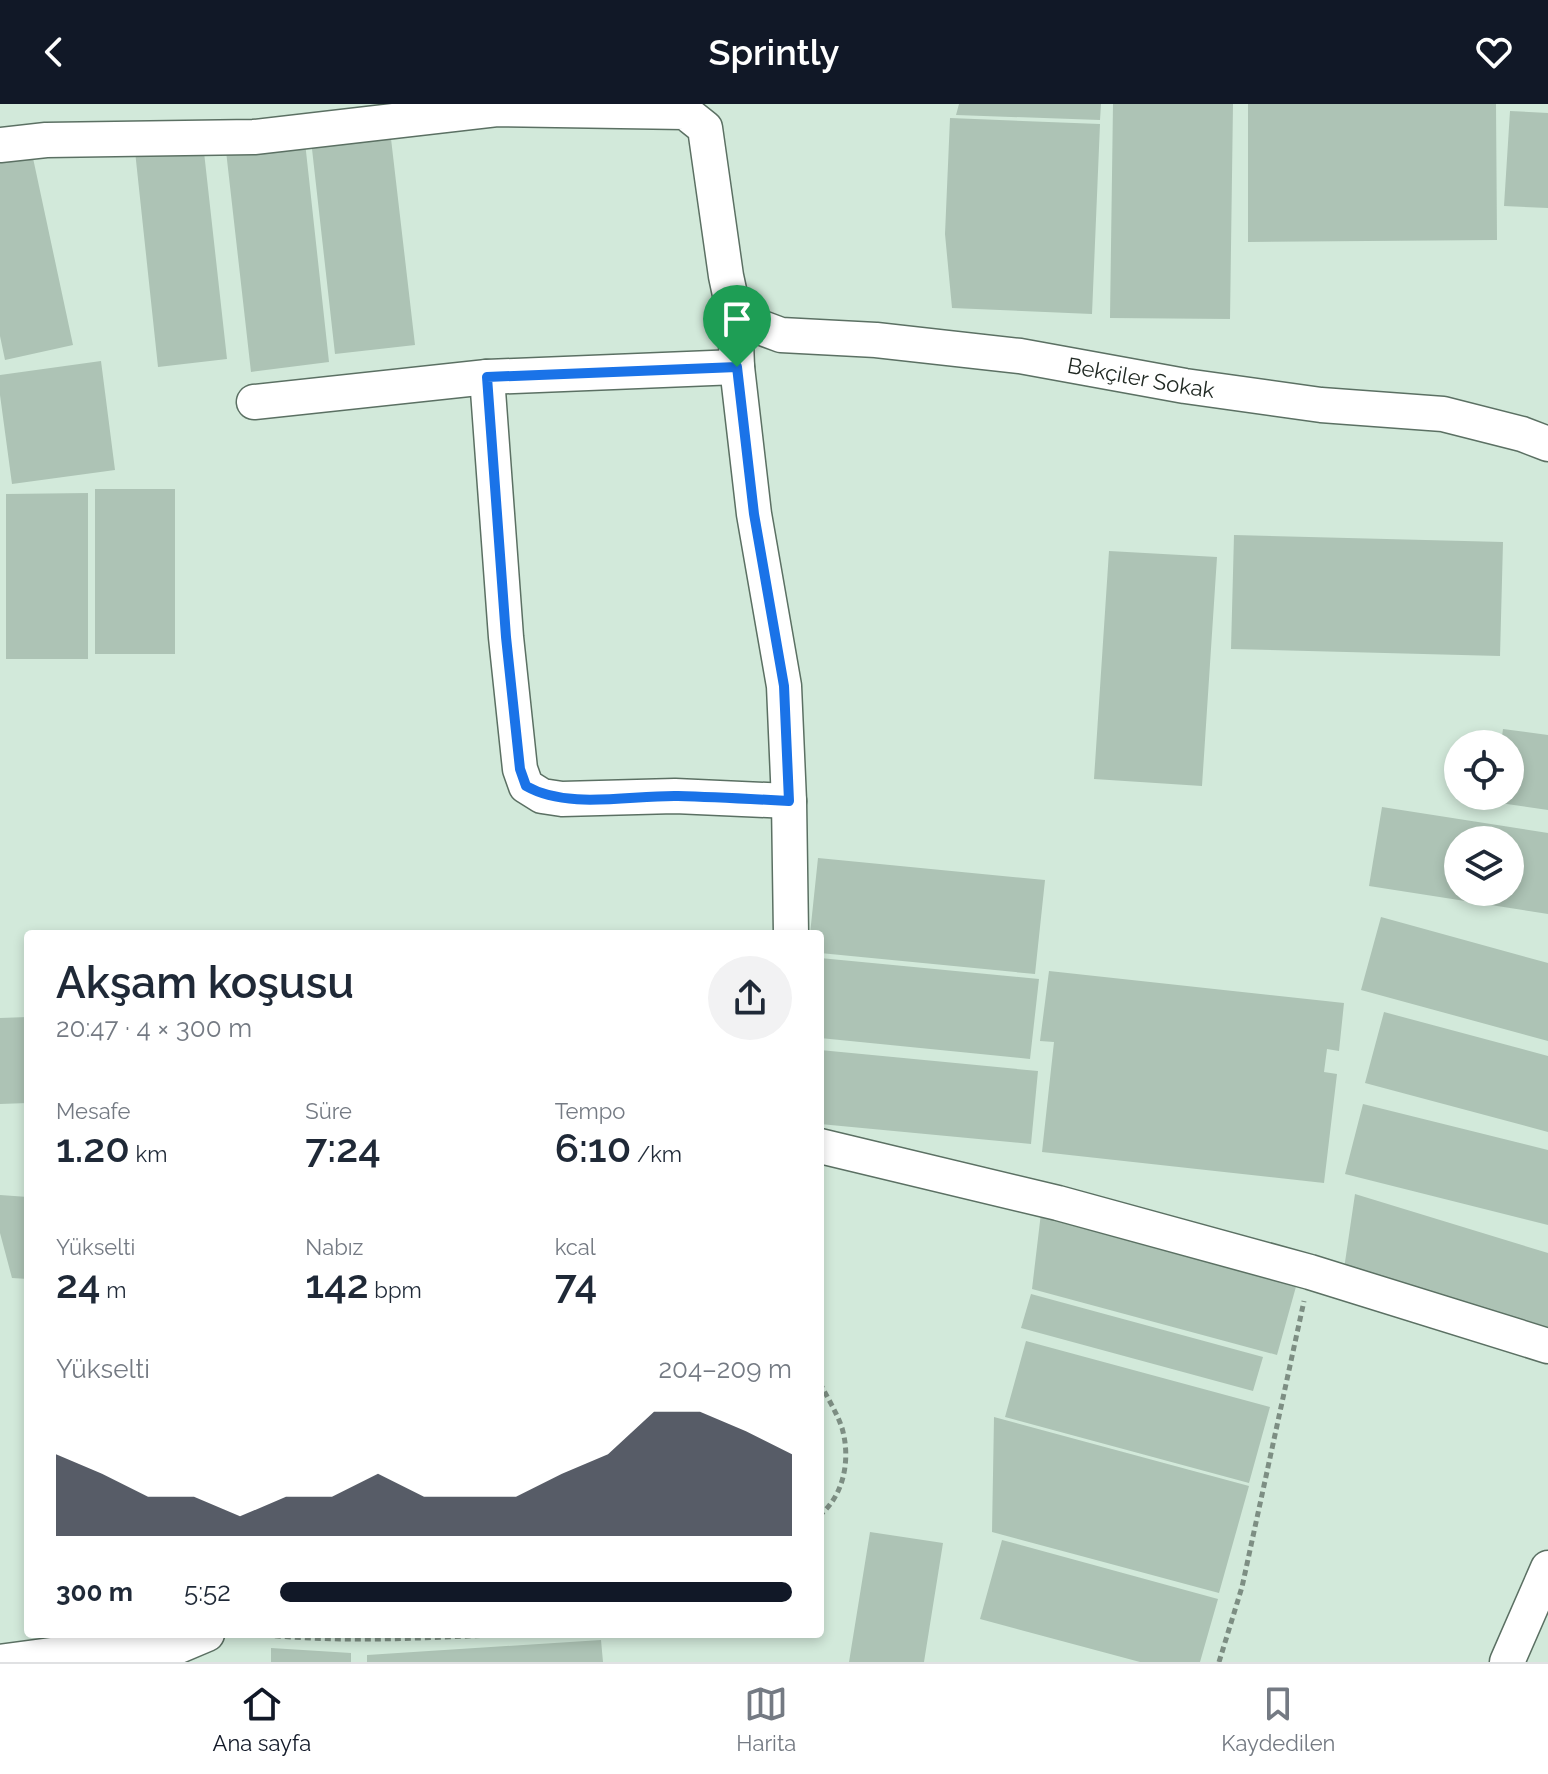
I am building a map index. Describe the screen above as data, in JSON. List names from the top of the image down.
{
  "streets": {
    "street": ["Bekçiler Sokak"]
  },
  "page": {
    "header": "Sprintly",
    "heading": ["Akşam koşusu", "20:47 · 4 × 300 m"],
    "stats": [
      ["Mesafe", "1.20 km"],
      ["Süre", "7:24"],
      ["Tempo", "6:10 /km"],
      ["Yükselti", "24 m"],
      ["Nabız", "142 bpm"],
      ["kcal", "74"]
    ],
    "chart": ["Yükselti", "204–209 m"],
    "list": [
      {
        "name": "300 m",
        "note": "5:52"
      }
    ],
    "tabs": ["Ana sayfa", "Harita", "Kaydedilen"]
  }
}
